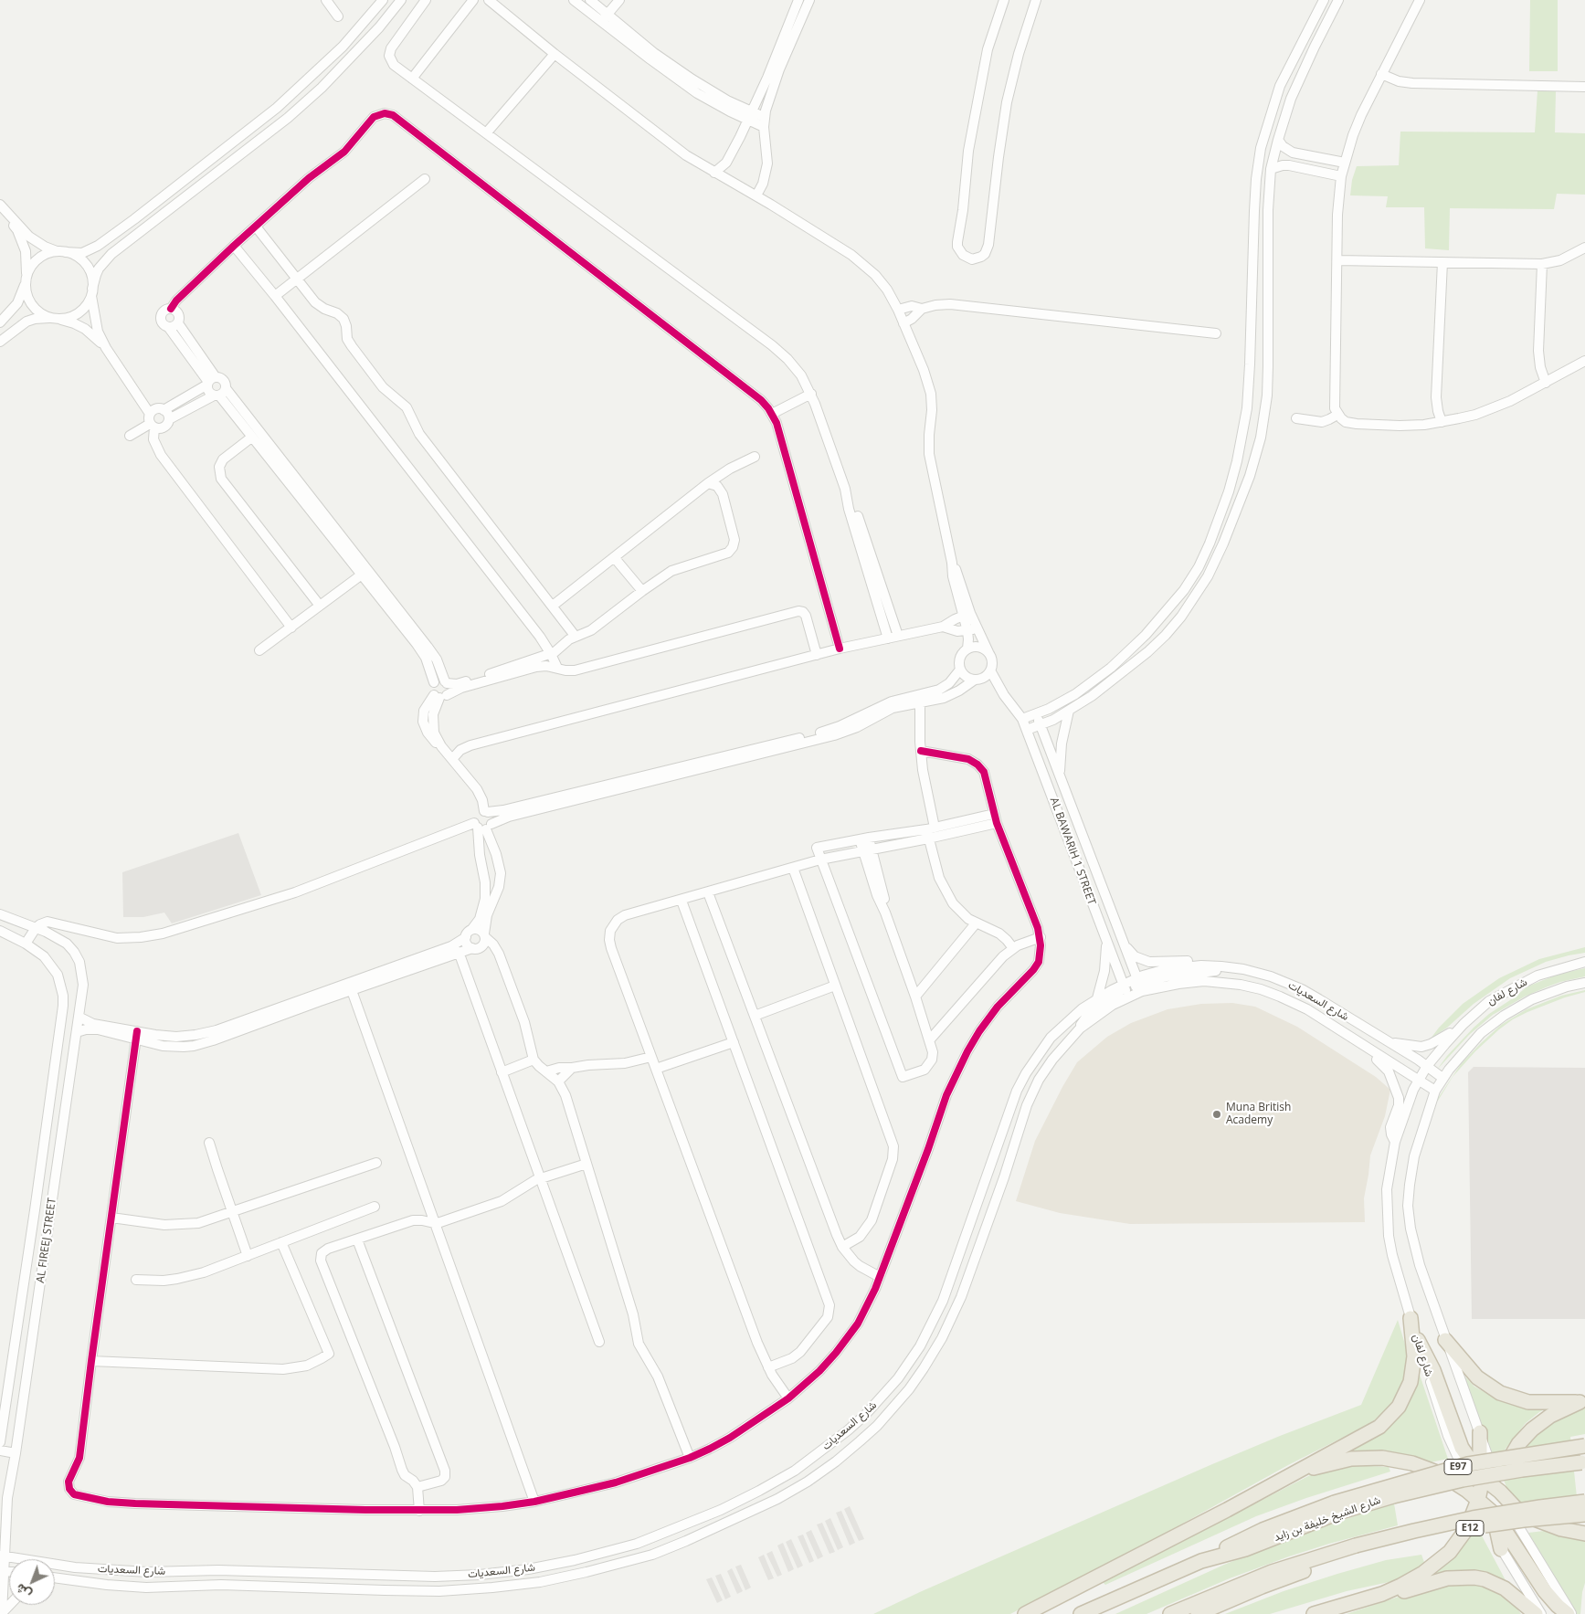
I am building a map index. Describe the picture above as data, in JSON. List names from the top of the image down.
{
  "streets": {
    "highway": ["E97", "شارع الشيخ خليفة بن زايد", "E12"],
    "street": [
      "AL BAWARIH 1 STREET",
      "شارع لفان",
      "شارع السعديات",
      "AL FIREEJ STREET"
    ]
  },
  "crossings": [
    ["AL BAWARIH 1 STREET", "شارع السعديات"],
    ["شارع لفان", "شارع السعديات"],
    ["شارع السعديات", "AL FIREEJ STREET"],
    ["E97", "شارع الشيخ خليفة بن زايد"]
  ],
  "places": ["Muna British Academy"],
  "north": "bottom left"
}
